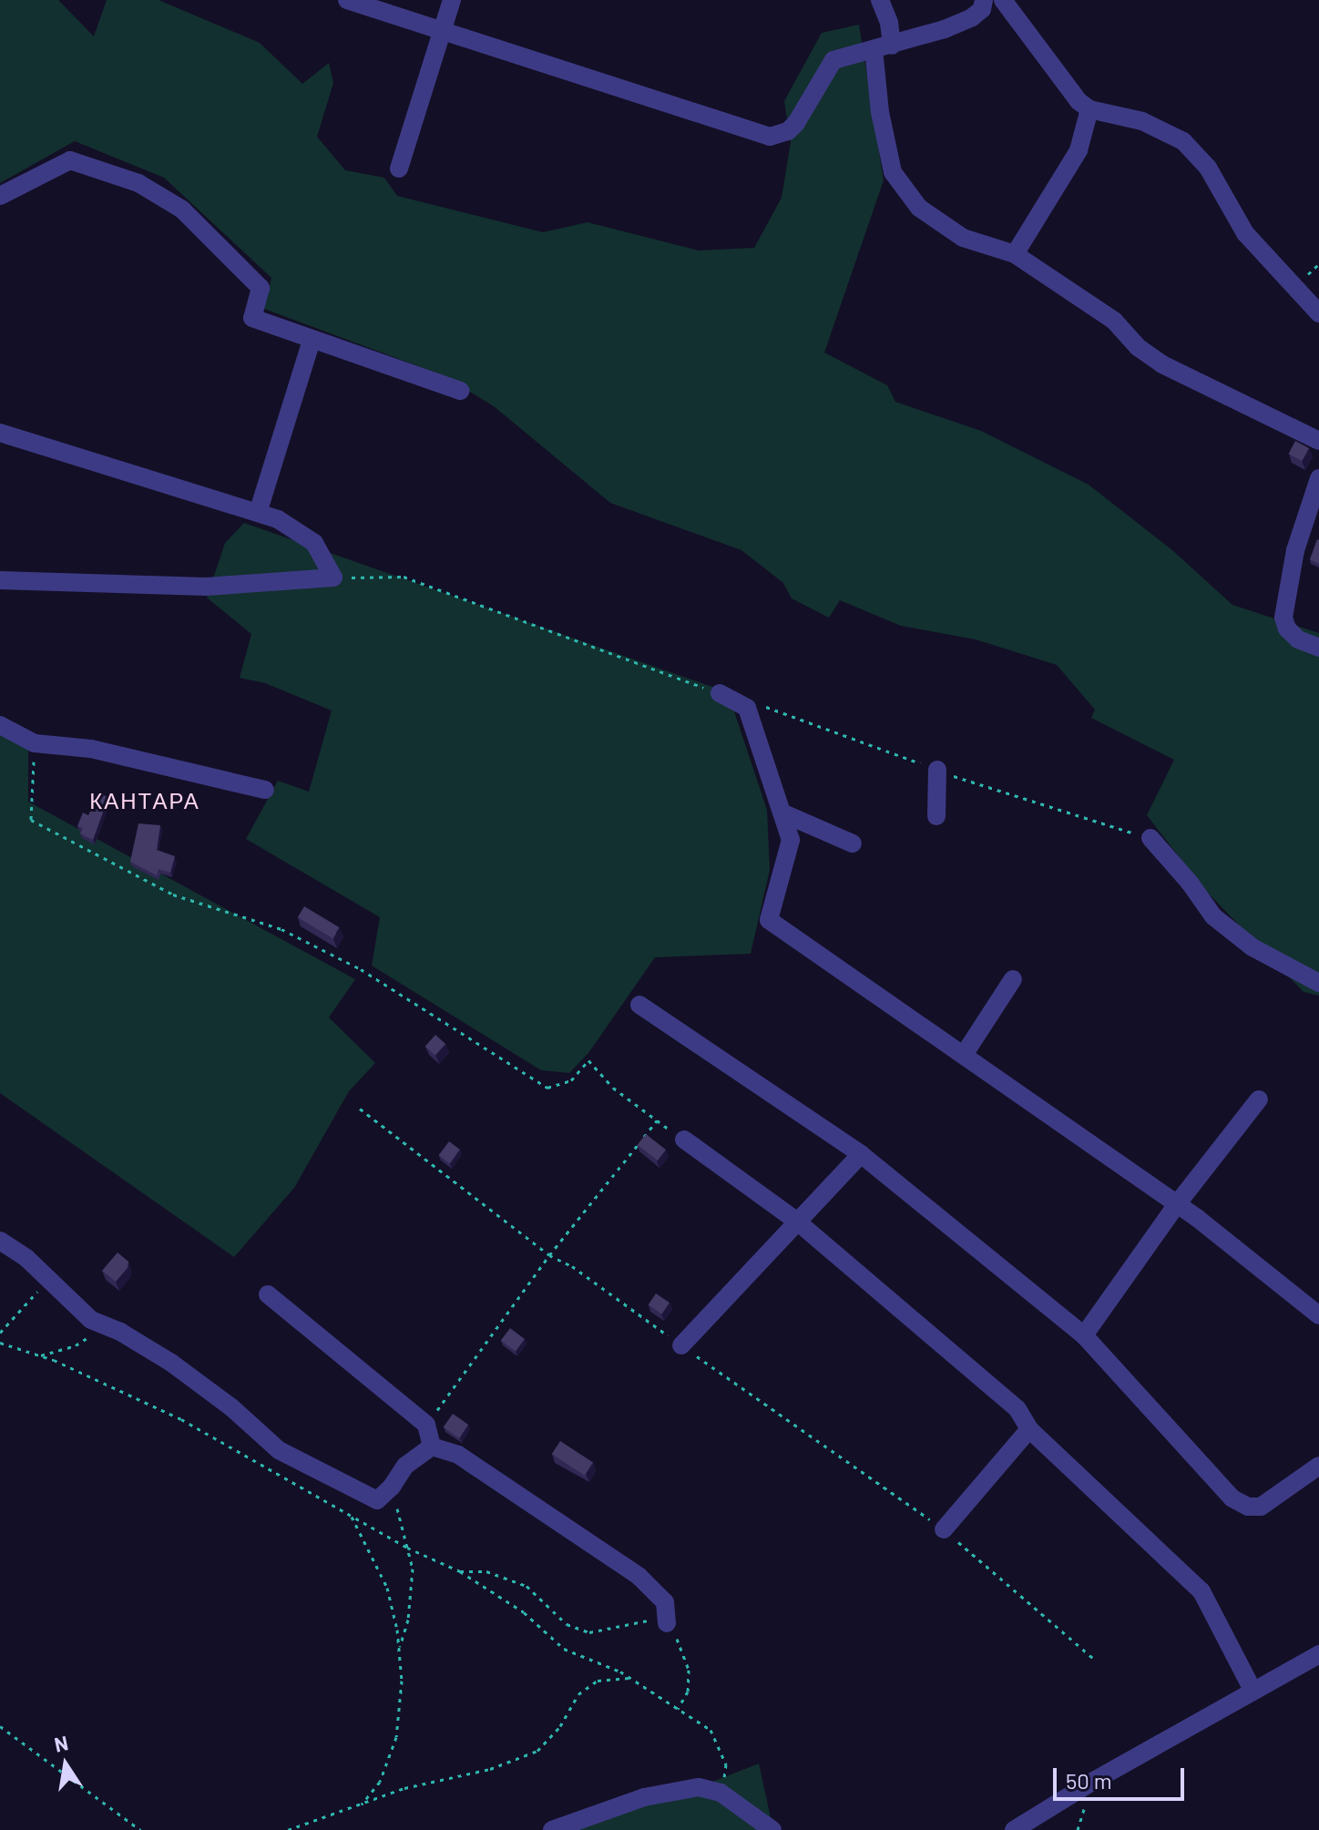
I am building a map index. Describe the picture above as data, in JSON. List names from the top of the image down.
{
  "districts": ["КАНТАРА"],
  "scale_bar": "50 m",
  "north": "top"
}
